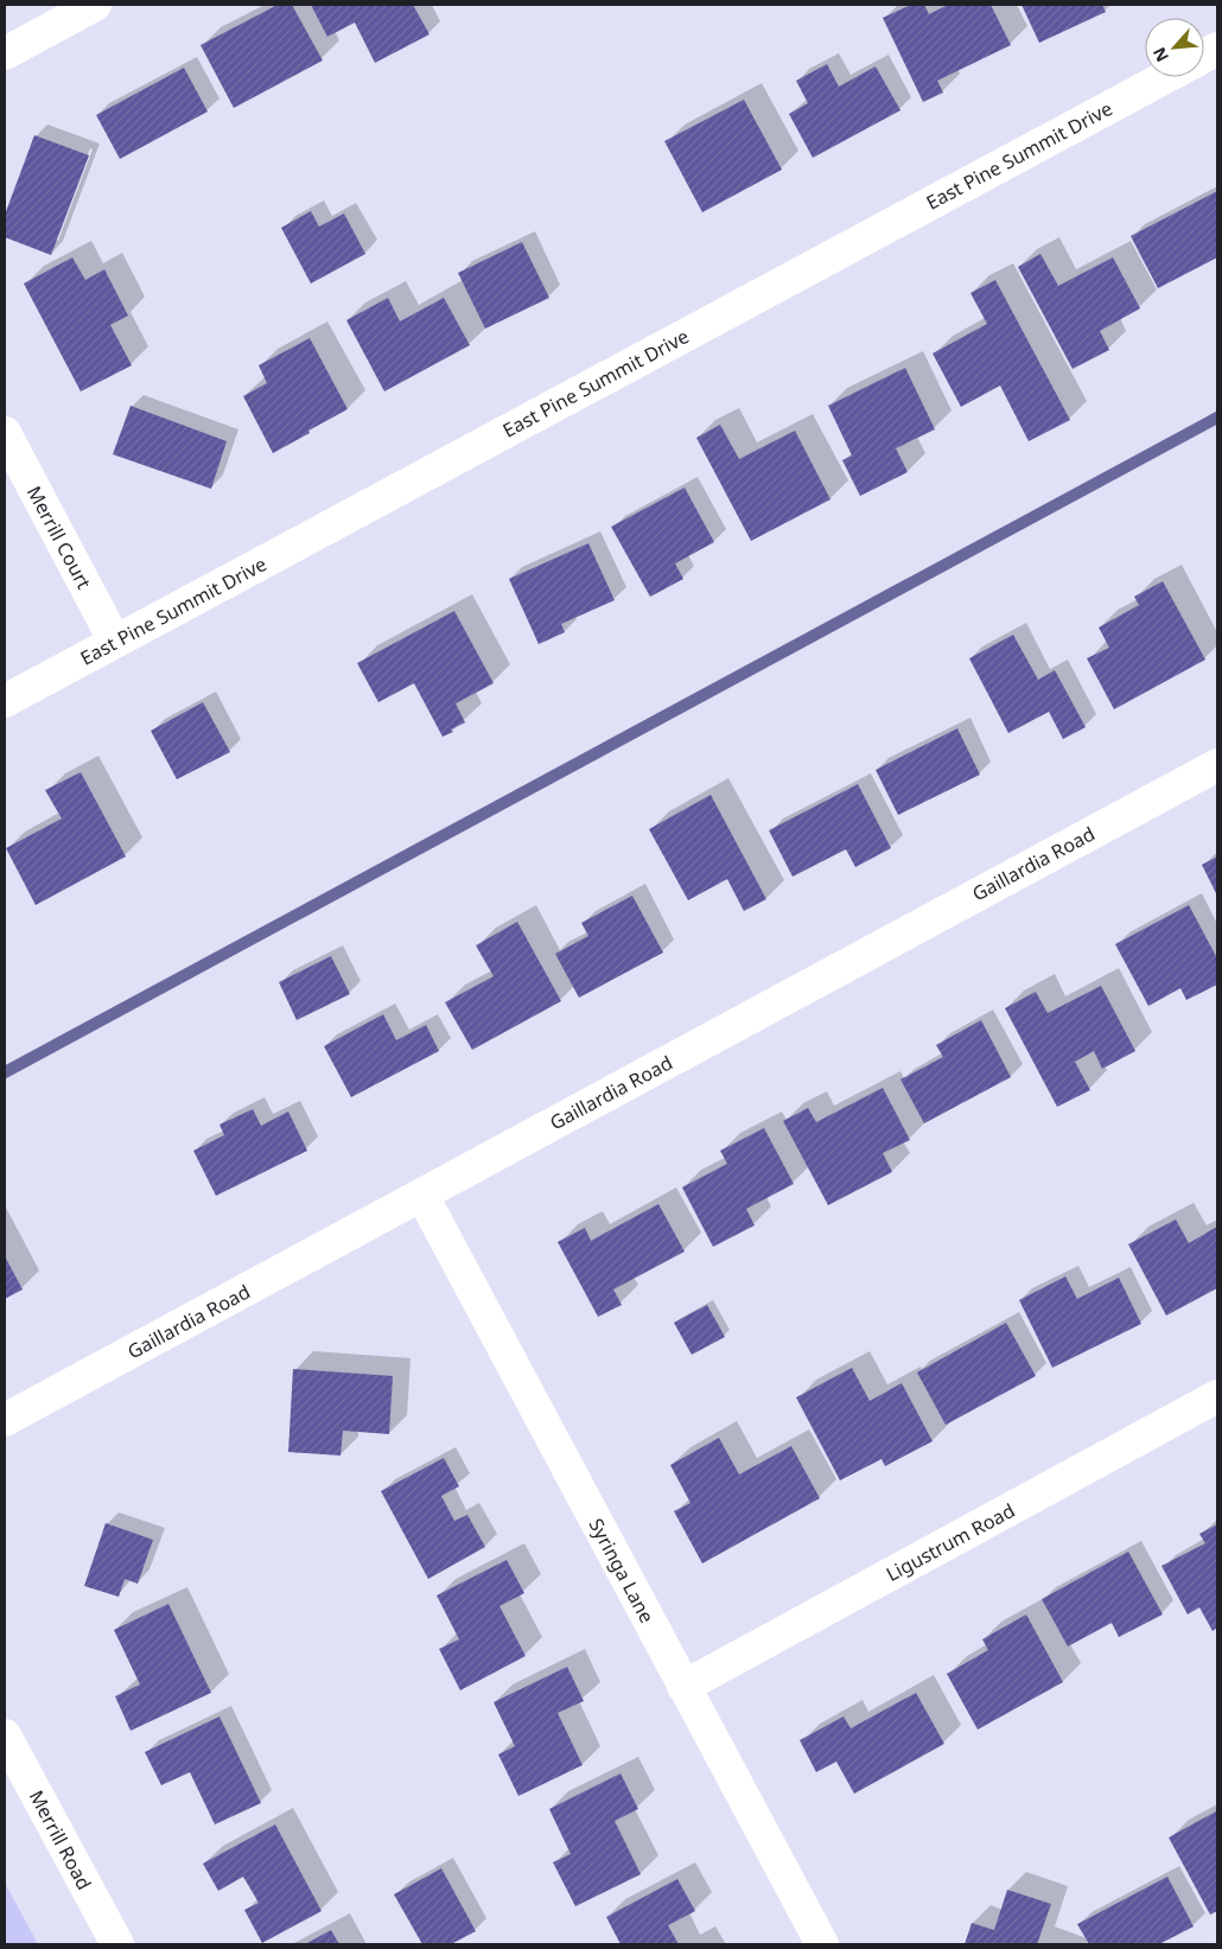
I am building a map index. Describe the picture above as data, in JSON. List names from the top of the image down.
{
  "streets": {
    "street": [
      "East Pine Summit Drive",
      "Merrill Court",
      "Gaillardia Road",
      "Ligustrum Road",
      "Syringa Lane",
      "Merrill Road"
    ]
  },
  "crossings": [
    ["East Pine Summit Drive", "Merrill Court"],
    ["Gaillardia Road", "Syringa Lane"],
    ["Ligustrum Road", "Syringa Lane"]
  ],
  "north": "bottom left"
}
